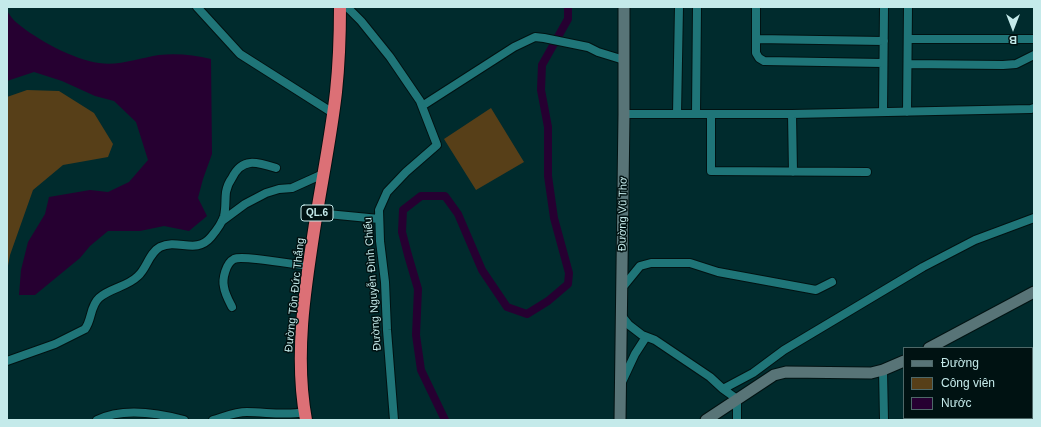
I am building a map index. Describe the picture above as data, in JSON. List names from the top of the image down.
{
  "streets": {
    "highway": ["QL.6", "Đường Tôn Đức Thắng"],
    "main road": ["Đường Vũ Thơ"],
    "street": ["Đường Nguyễn Đình Chiểu"]
  },
  "legend": ["Đường", "Công viên", "Nước"],
  "north": "bottom"
}
